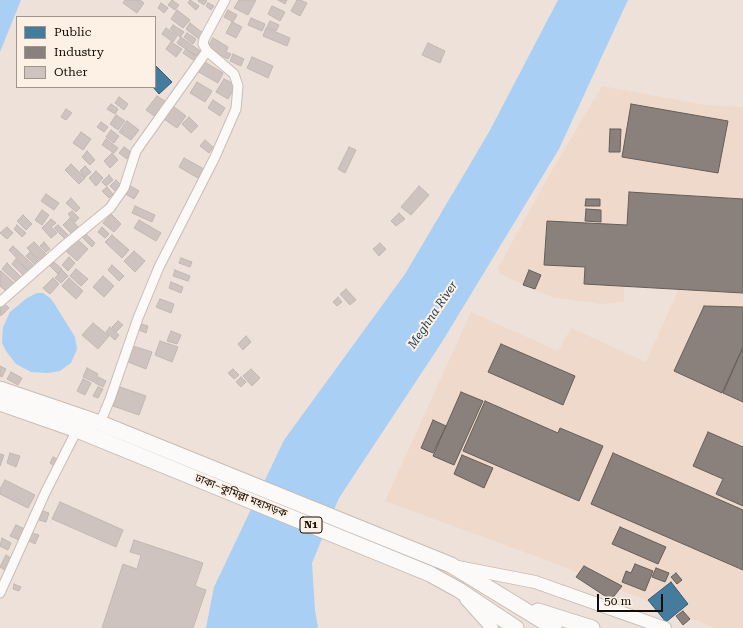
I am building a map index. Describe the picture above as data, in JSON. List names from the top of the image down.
{
  "streets": {
    "highway": ["ঢাকা–কুমিল্লা মহাসড়ক", "N1"]
  },
  "water": ["Meghna River"],
  "legend": ["Public", "Industry", "Other"],
  "scale_bar": "50 m"
}
